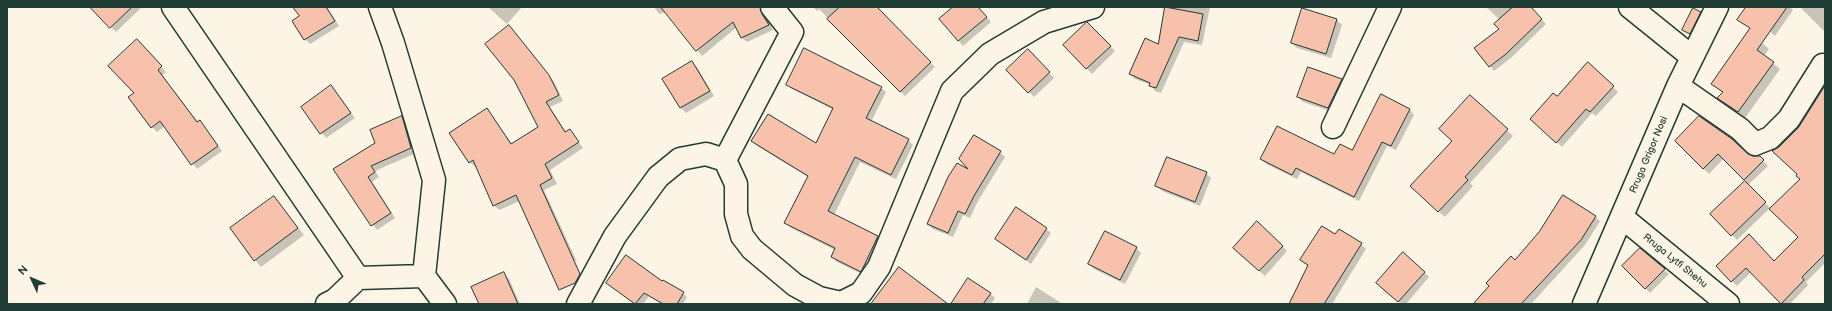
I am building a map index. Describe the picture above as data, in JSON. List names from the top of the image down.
{
  "streets": {
    "street": ["Rruga Grigor Nosi", "Rruga Lytfi Shehu"]
  },
  "crossings": [
    ["Rruga Grigor Nosi", "Rruga Lytfi Shehu"]
  ],
  "north": "top left"
}
